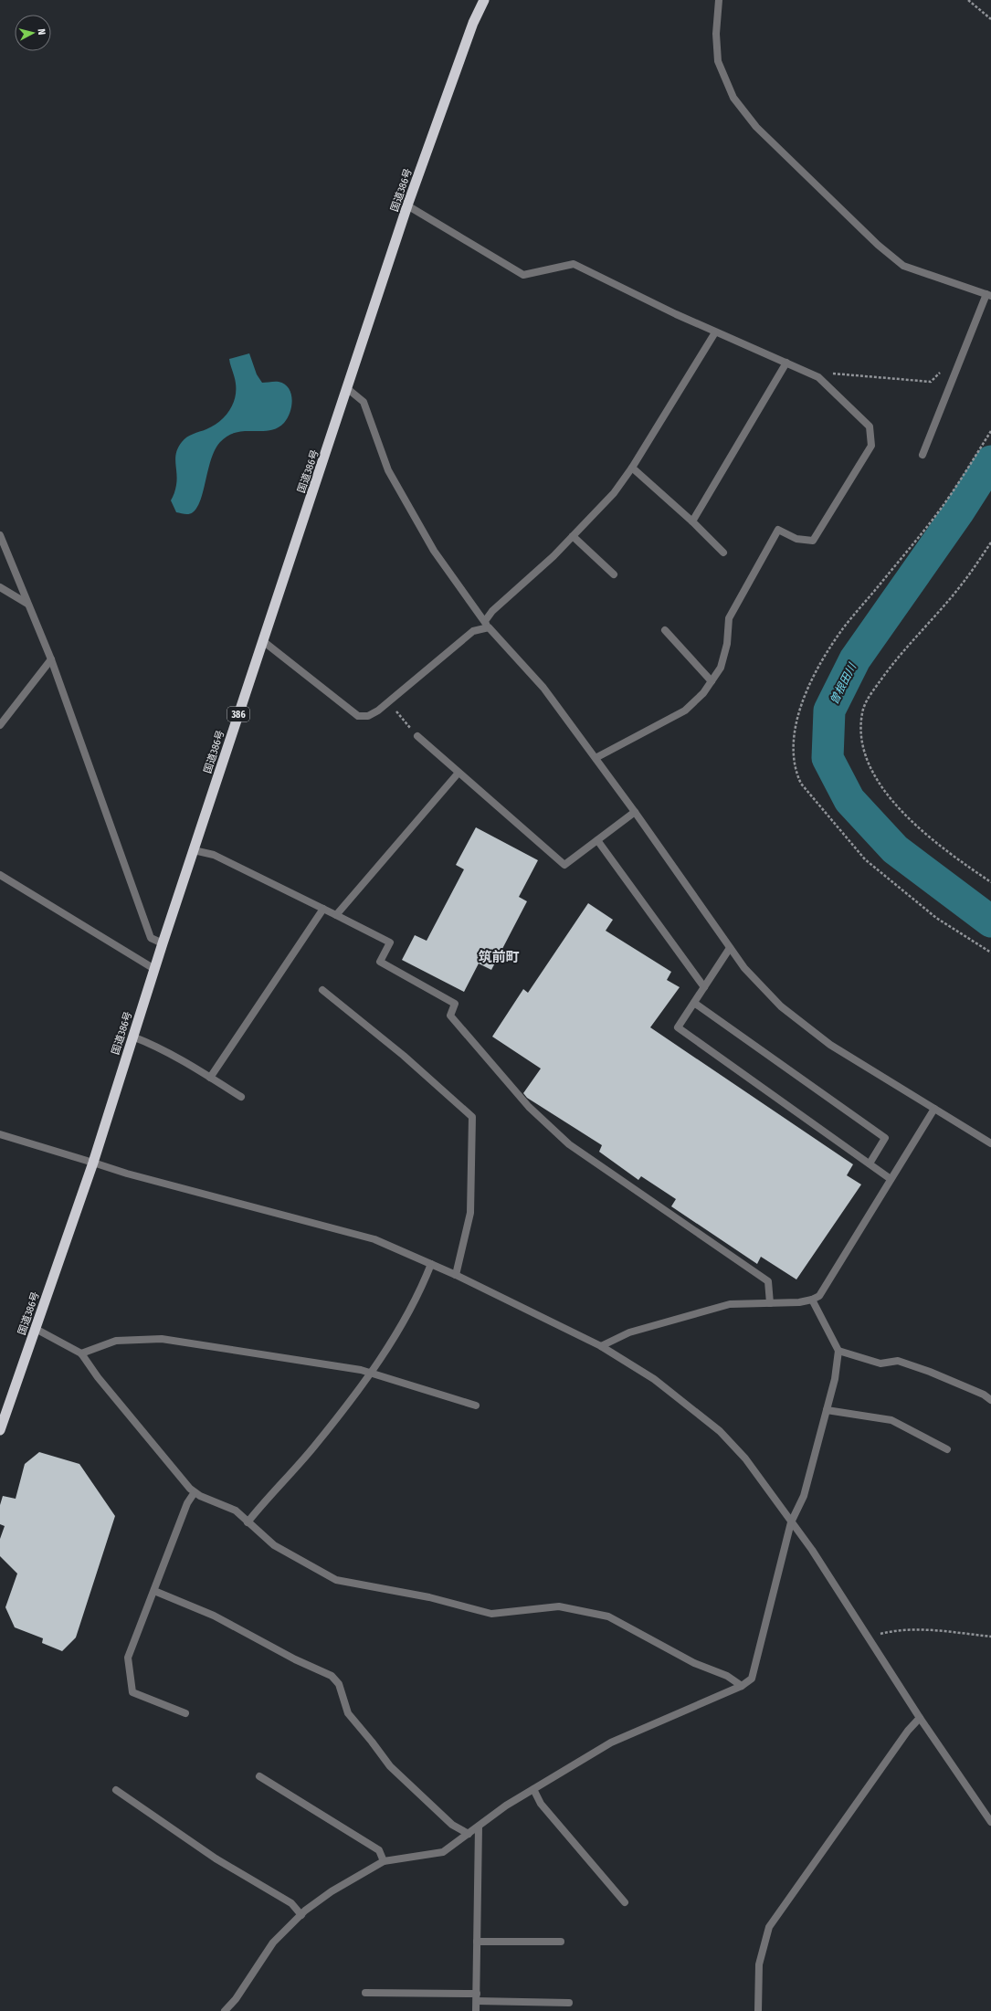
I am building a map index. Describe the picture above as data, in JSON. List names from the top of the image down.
{
  "streets": {
    "highway": ["国道386号", "386"]
  },
  "districts": ["筑前町"],
  "water": ["曽根田川"],
  "north": "right"
}
